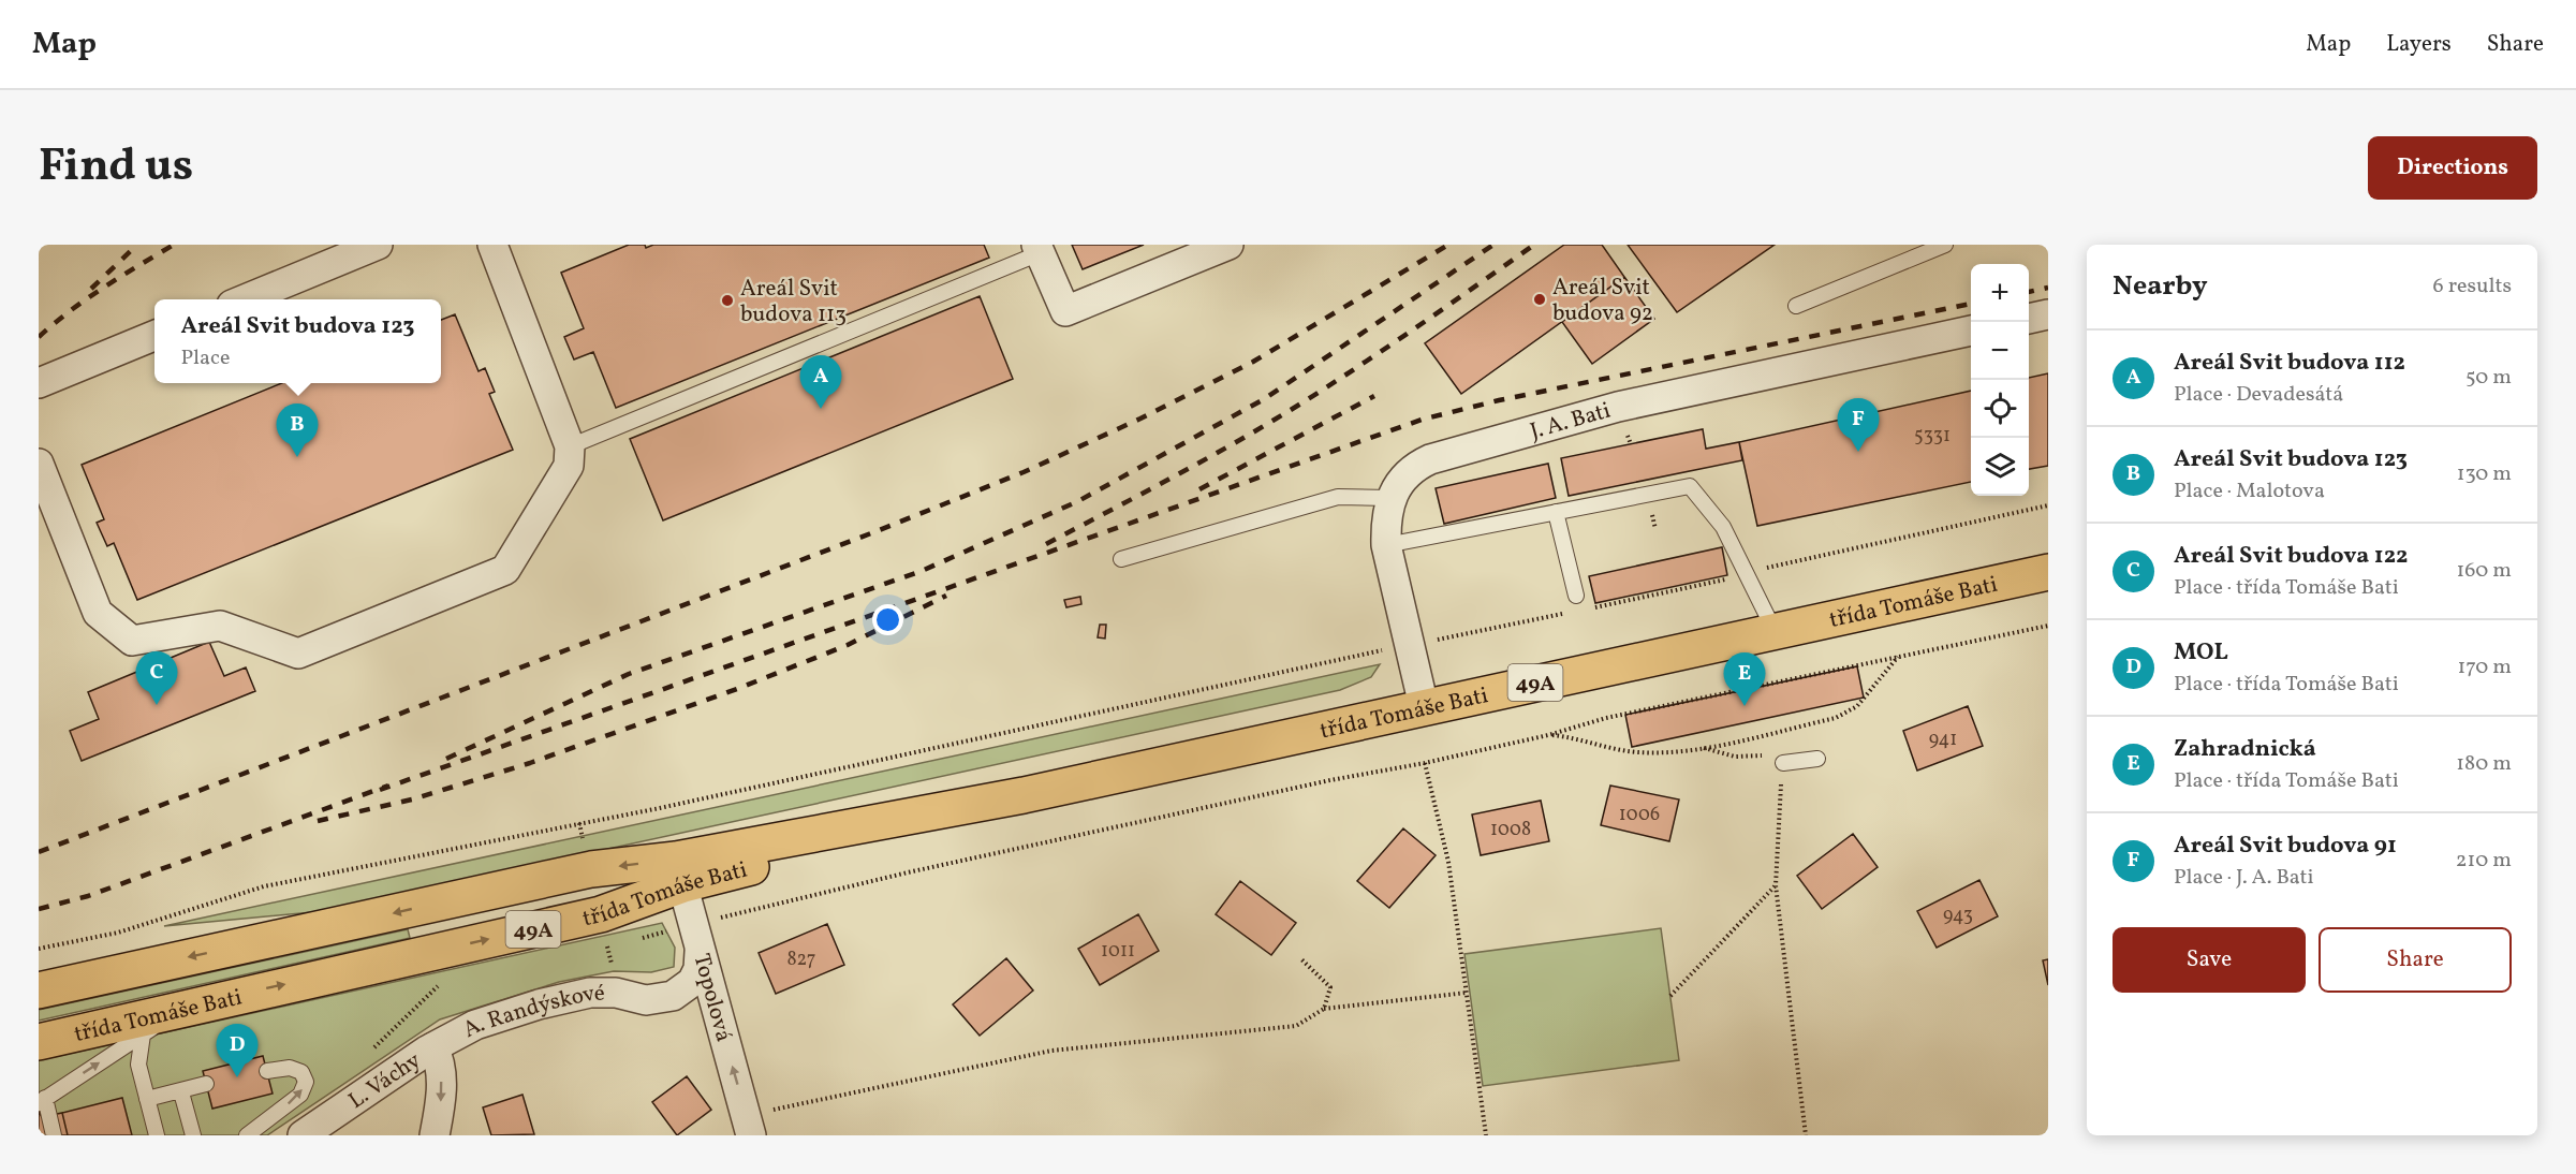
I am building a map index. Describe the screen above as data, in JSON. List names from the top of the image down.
{
  "streets": {
    "main road": ["třída Tomáše Bati", "49A"],
    "street": [
      "J. A. Bati",
      "Topolová",
      "A. Randýskové",
      "L. Váchy"
    ]
  },
  "crossings": [
    ["J. A. Bati", "třída Tomáše Bati"],
    ["třída Tomáše Bati", "Topolová"],
    ["Topolová", "A. Randýskové"],
    ["A. Randýskové", "L. Váchy"]
  ],
  "one_way": ["Topolová"],
  "places": ["Areál Svit budova 92", "Areál Svit budova 113"],
  "house_numbers": [
    "5331",
    "941",
    "1006",
    "1008",
    "943",
    "1011",
    "827"
  ],
  "page": {
    "header": "Map",
    "nav": ["Map", "Layers", "Share"],
    "title": "Find us",
    "buttons": [
      "Directions",
      ["Save", "Share"]
    ],
    "heading": ["Nearby", "6 results"],
    "map_buttons": ["+", "−"],
    "popup": ["Areál Svit budova 123", "Place"],
    "list": [
      {
        "mark": "A",
        "name": "Areál Svit budova 112",
        "note": "Place · Devadesátá",
        "value": "50 m"
      },
      {
        "mark": "B",
        "name": "Areál Svit budova 123",
        "note": "Place · Malotova",
        "value": "130 m"
      },
      {
        "mark": "C",
        "name": "Areál Svit budova 122",
        "note": "Place · třída Tomáše Bati",
        "value": "160 m"
      },
      {
        "mark": "D",
        "name": "MOL",
        "note": "Place · třída Tomáše Bati",
        "value": "170 m"
      },
      {
        "mark": "E",
        "name": "Zahradnická",
        "note": "Place · třída Tomáše Bati",
        "value": "180 m"
      },
      {
        "mark": "F",
        "name": "Areál Svit budova 91",
        "note": "Place · J. A. Bati",
        "value": "210 m"
      }
    ],
    "pins": [
      "A",
      "F",
      "B",
      "C",
      "E",
      "D"
    ]
  }
}
